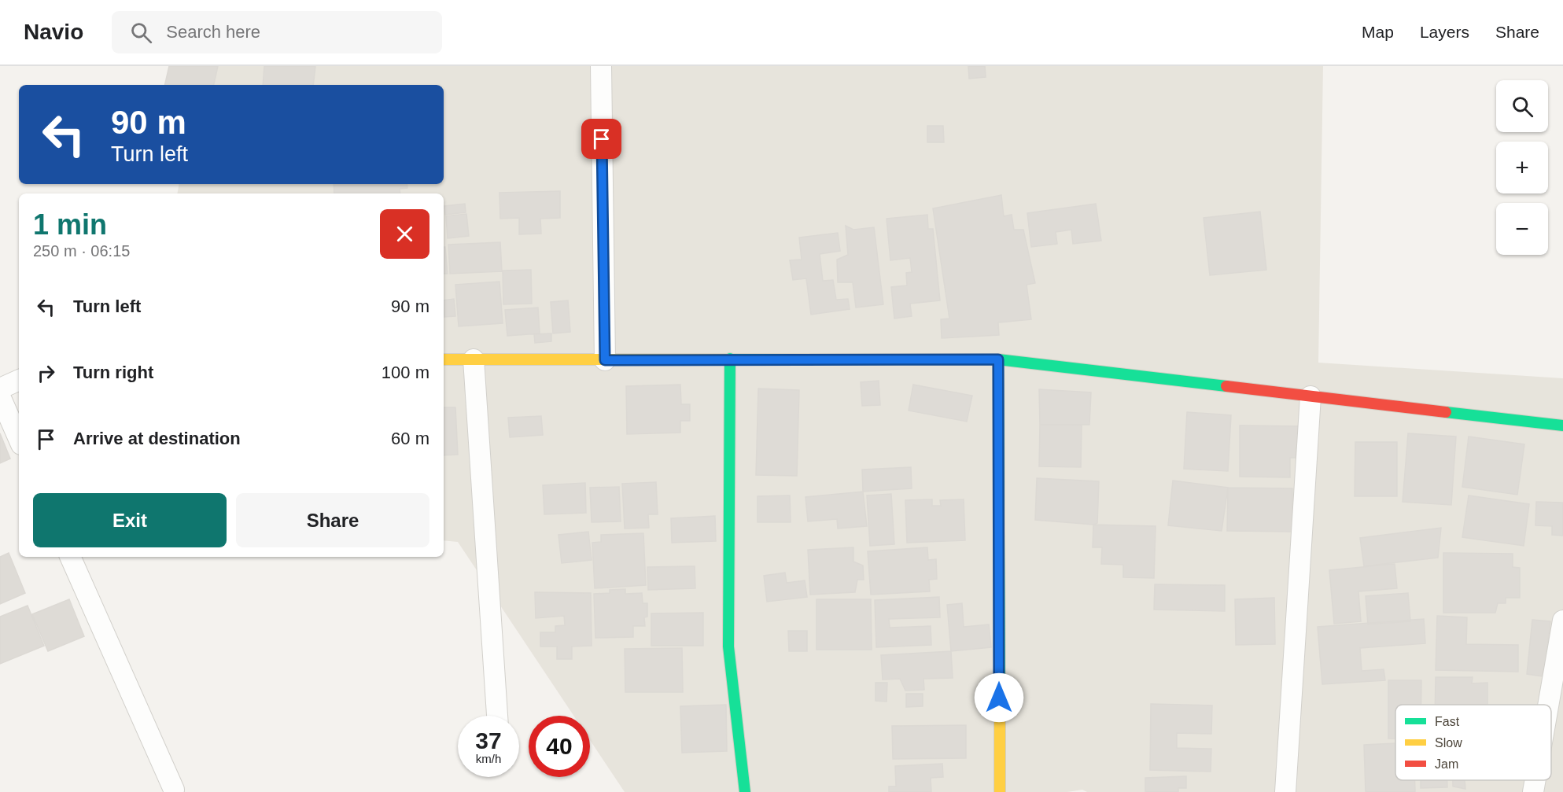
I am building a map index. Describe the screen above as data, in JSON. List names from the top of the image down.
{
  "legend": ["Fast", "Slow", "Jam"],
  "page": {
    "header": "Navio",
    "search": "Search here",
    "nav": ["Map", "Layers", "Share"],
    "map_buttons": ["+", "−"],
    "turn": ["90 m", "Turn left"],
    "heading": ["1 min", "250 m · 06:15"],
    "list": [
      {
        "name": "Turn left",
        "value": "90 m"
      },
      {
        "name": "Turn right",
        "value": "100 m"
      },
      {
        "name": "Arrive at destination",
        "value": "60 m"
      }
    ],
    "buttons": ["Exit", "Share"],
    "speed": "37 km/h",
    "limit": "40"
  }
}
